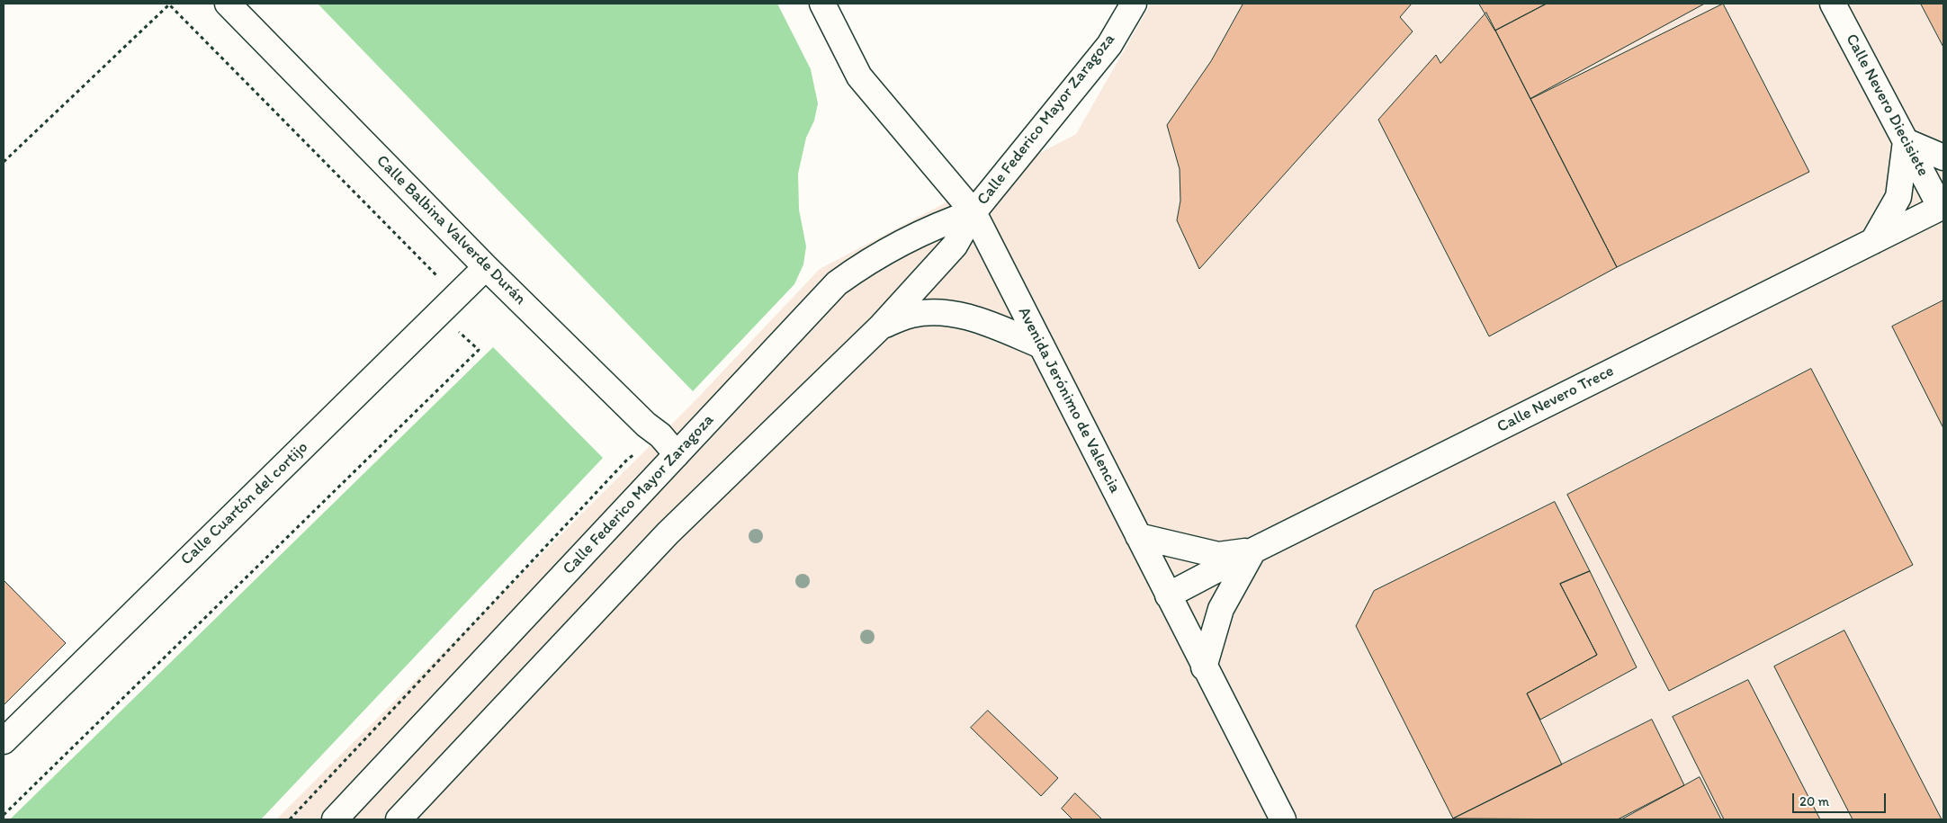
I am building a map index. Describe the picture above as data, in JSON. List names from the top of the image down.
{
  "streets": {
    "street": [
      "Calle Nevero Diecisiete",
      "Calle Federico Mayor Zaragoza",
      "Calle Balbina Valverde Durán",
      "Calle Nevero Trece",
      "Avenida Jerónimo de Valencia",
      "Calle Cuartón del cortijo"
    ]
  },
  "crossings": [
    ["Calle Nevero Diecisiete", "Calle Nevero Trece"],
    ["Calle Federico Mayor Zaragoza", "Calle Balbina Valverde Durán"],
    ["Calle Federico Mayor Zaragoza", "Avenida Jerónimo de Valencia"],
    ["Calle Balbina Valverde Durán", "Calle Cuartón del cortijo"],
    ["Calle Nevero Trece", "Avenida Jerónimo de Valencia"]
  ],
  "scale_bar": "20 m"
}
